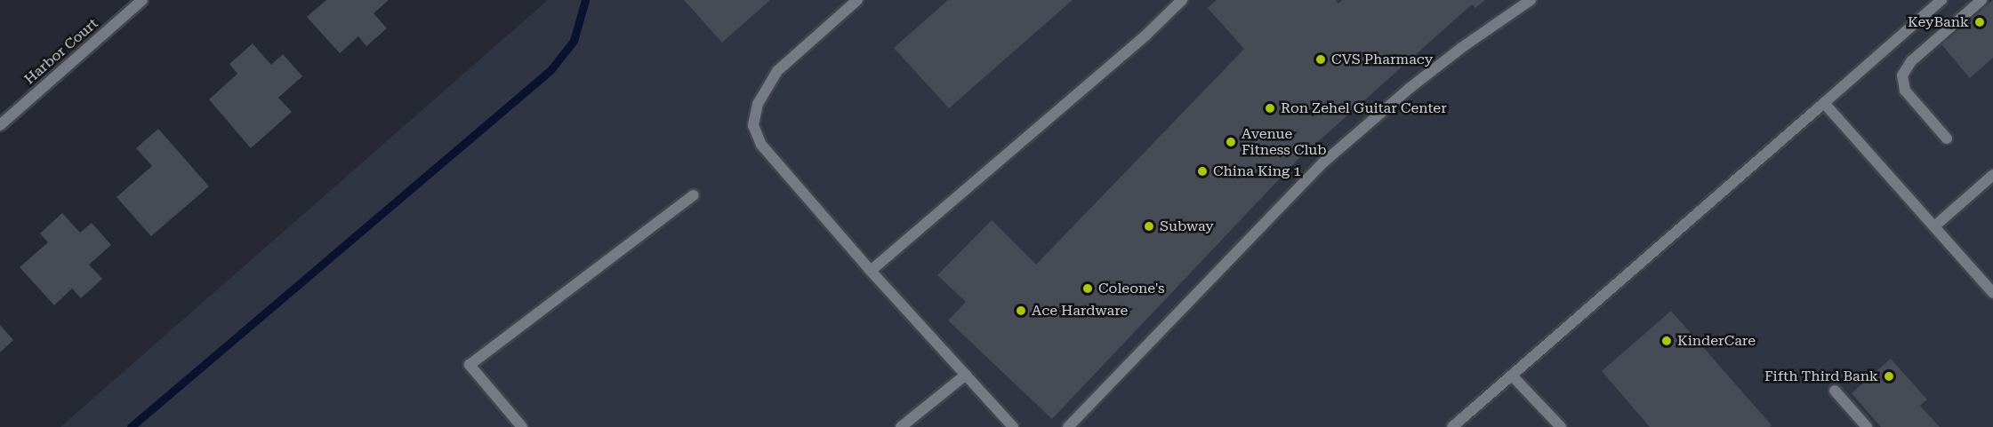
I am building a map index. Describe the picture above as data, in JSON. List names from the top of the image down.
{
  "streets": {
    "street": ["Harbor Court"]
  },
  "places": [
    "KeyBank",
    "CVS Pharmacy",
    "Ron Zehel Guitar Center",
    "Avenue Fitness Club",
    "China King 1",
    "Subway",
    "Coleone's",
    "Ace Hardware",
    "KinderCare",
    "Fifth Third Bank"
  ]
}
